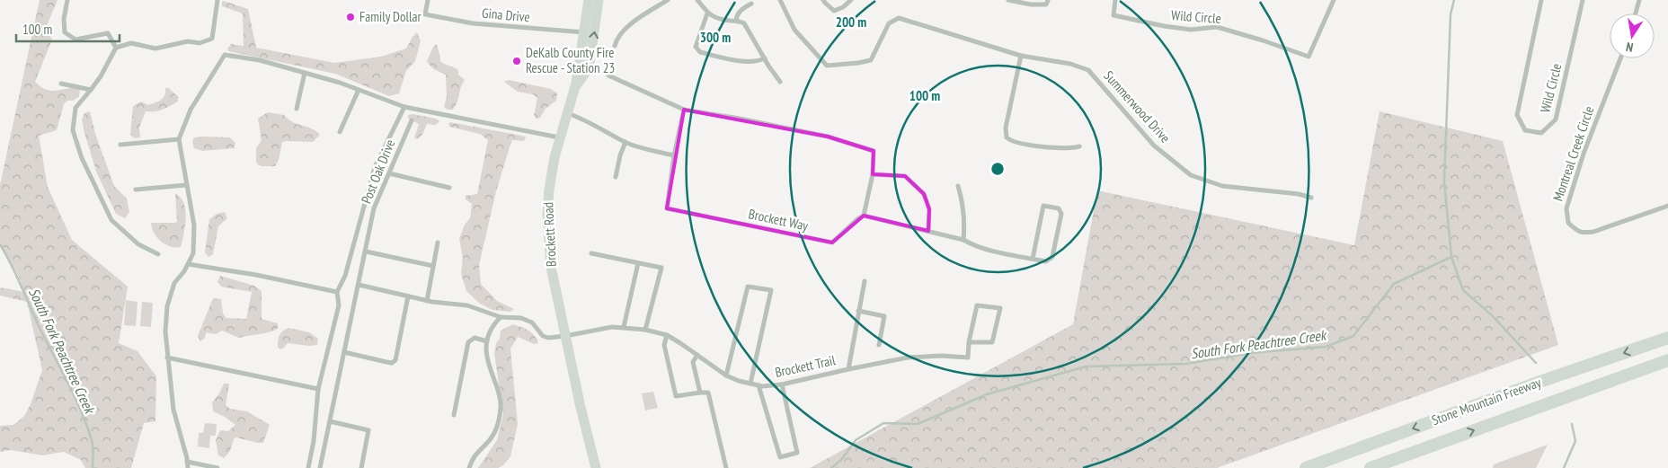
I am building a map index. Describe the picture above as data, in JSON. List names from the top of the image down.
{
  "streets": {
    "highway": ["Stone Mountain Freeway"],
    "street": [
      "Gina Drive",
      "Wild Circle",
      "Summerwood Drive",
      "Montreal Creek Circle",
      "Post Oak Drive",
      "Brockett Way",
      "Brockett Road",
      "Brockett Trail"
    ]
  },
  "crossings": [
    ["Gina Drive", "Brockett Road"],
    ["Brockett Road", "Brockett Trail"]
  ],
  "water": ["South Fork Peachtree Creek"],
  "places": ["Family Dollar", "DeKalb County Fire Rescue - Station 23"],
  "scale_bar": "100 m",
  "north": "bottom",
  "rings": ["200 m", "300 m", "100 m"]
}
